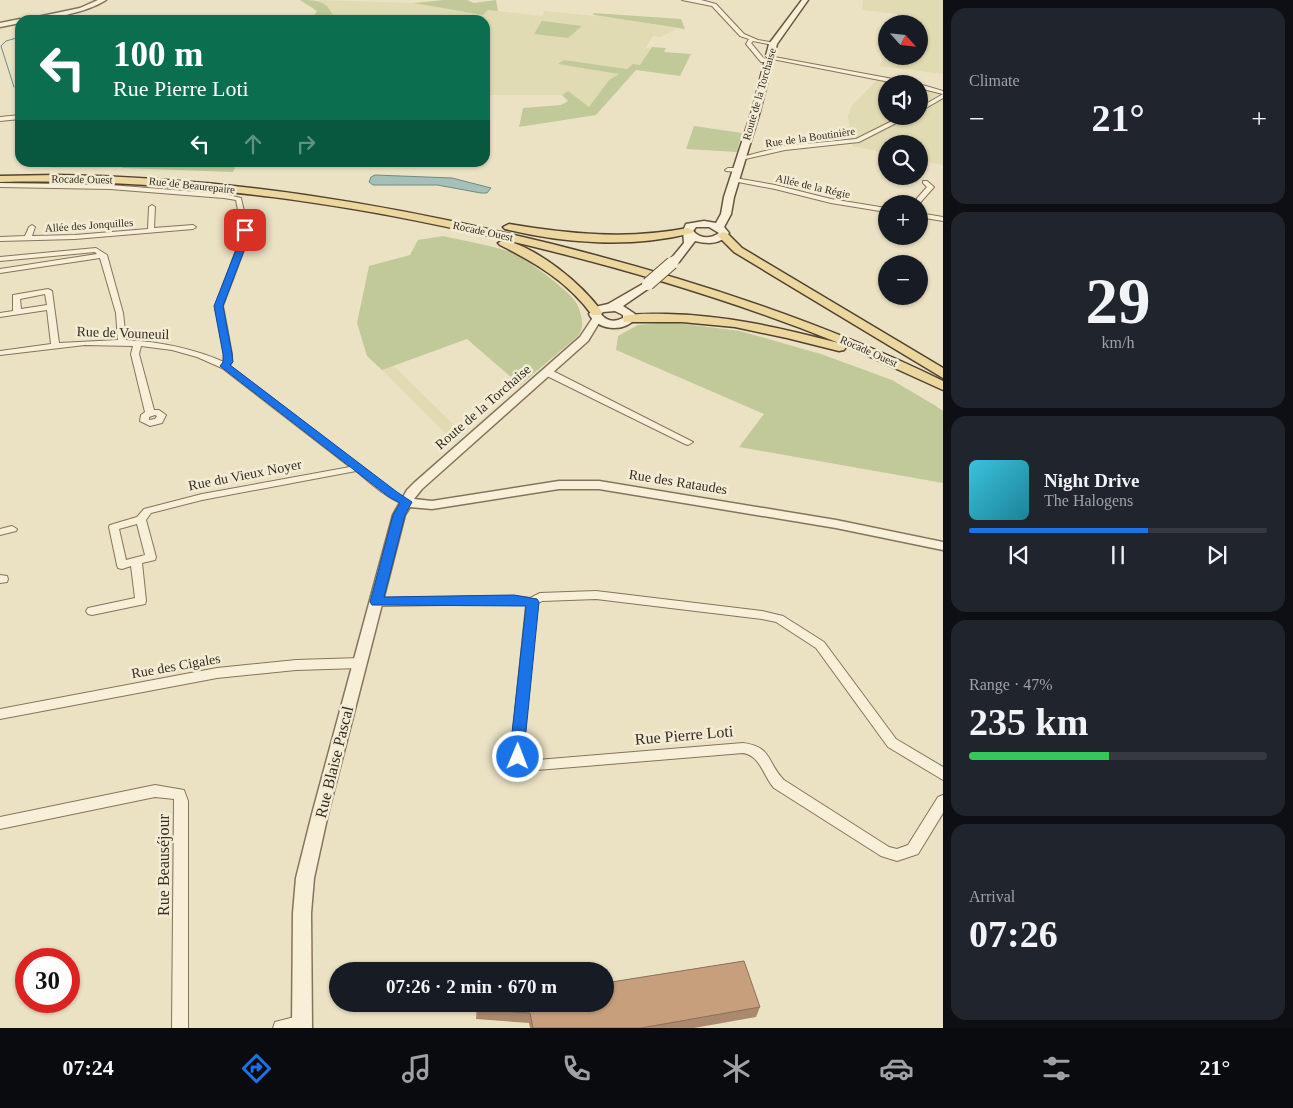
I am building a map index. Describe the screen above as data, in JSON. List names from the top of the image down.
{
  "streets": {
    "main road": ["Route de la Torchaise", "Rocade Ouest"],
    "street": [
      "Rue de la Boutinière",
      "Rue de Beaurepaire",
      "Allée de la Régie",
      "Allée des Jonquilles",
      "Rue de Vouneuil",
      "Rue du Vieux Noyer",
      "Rue des Rataudes",
      "Rue des Cigales",
      "Rue Pierre Loti",
      "Rue Blaise Pascal",
      "Rue Beauséjour"
    ]
  },
  "crossings": [
    ["Route de la Torchaise", "Rue de la Boutinière"],
    ["Route de la Torchaise", "Allée de la Régie"],
    ["Route de la Torchaise", "Rue de Vouneuil"],
    ["Route de la Torchaise", "Rue des Rataudes"],
    ["Route de la Torchaise", "Rue Blaise Pascal"],
    ["Rue de Beaurepaire", "Rue de Vouneuil"],
    ["Rue de Vouneuil", "Rue du Vieux Noyer"],
    ["Rue de Vouneuil", "Rue des Rataudes"],
    ["Rue de Vouneuil", "Rue Blaise Pascal"],
    ["Rue des Rataudes", "Rue Blaise Pascal"],
    ["Rue des Cigales", "Rue Blaise Pascal"]
  ],
  "north": "bottom right",
  "page": {
    "tile": [
      "Climate",
      ["29", "km/h"],
      ["Range · 47%", "235 km"],
      ["Arrival", "07:26"]
    ],
    "map_buttons": ["+", "−"],
    "turn": ["100 m", "Rue Pierre Loti"],
    "heat": ["−", "21°", "+"],
    "song": ["Night Drive", "The Halogens"],
    "limit": "30",
    "trip": "07:26 · 2 min · 670 m",
    "tabs": ["07:24", "21°"]
  }
}
